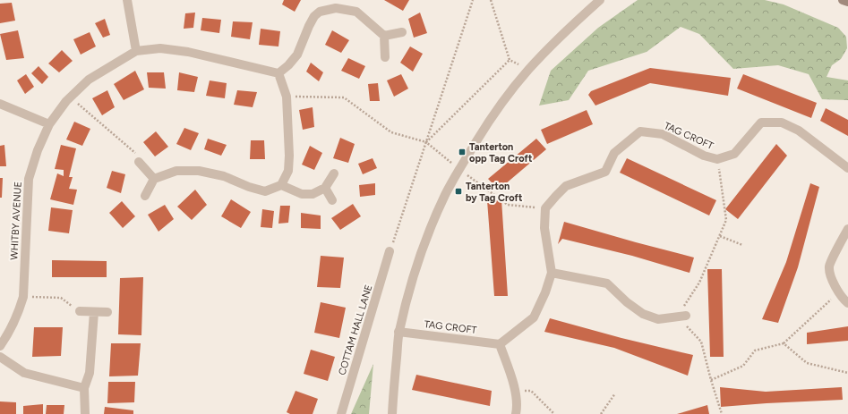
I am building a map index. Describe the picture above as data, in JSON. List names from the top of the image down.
{
  "streets": {
    "street": ["TAG CROFT", "WHITBY AVENUE", "COTTAM HALL LANE"]
  },
  "places": {
    "transit": ["Tanterton opp Tag Croft", "Tanterton by Tag Croft"]
  }
}
